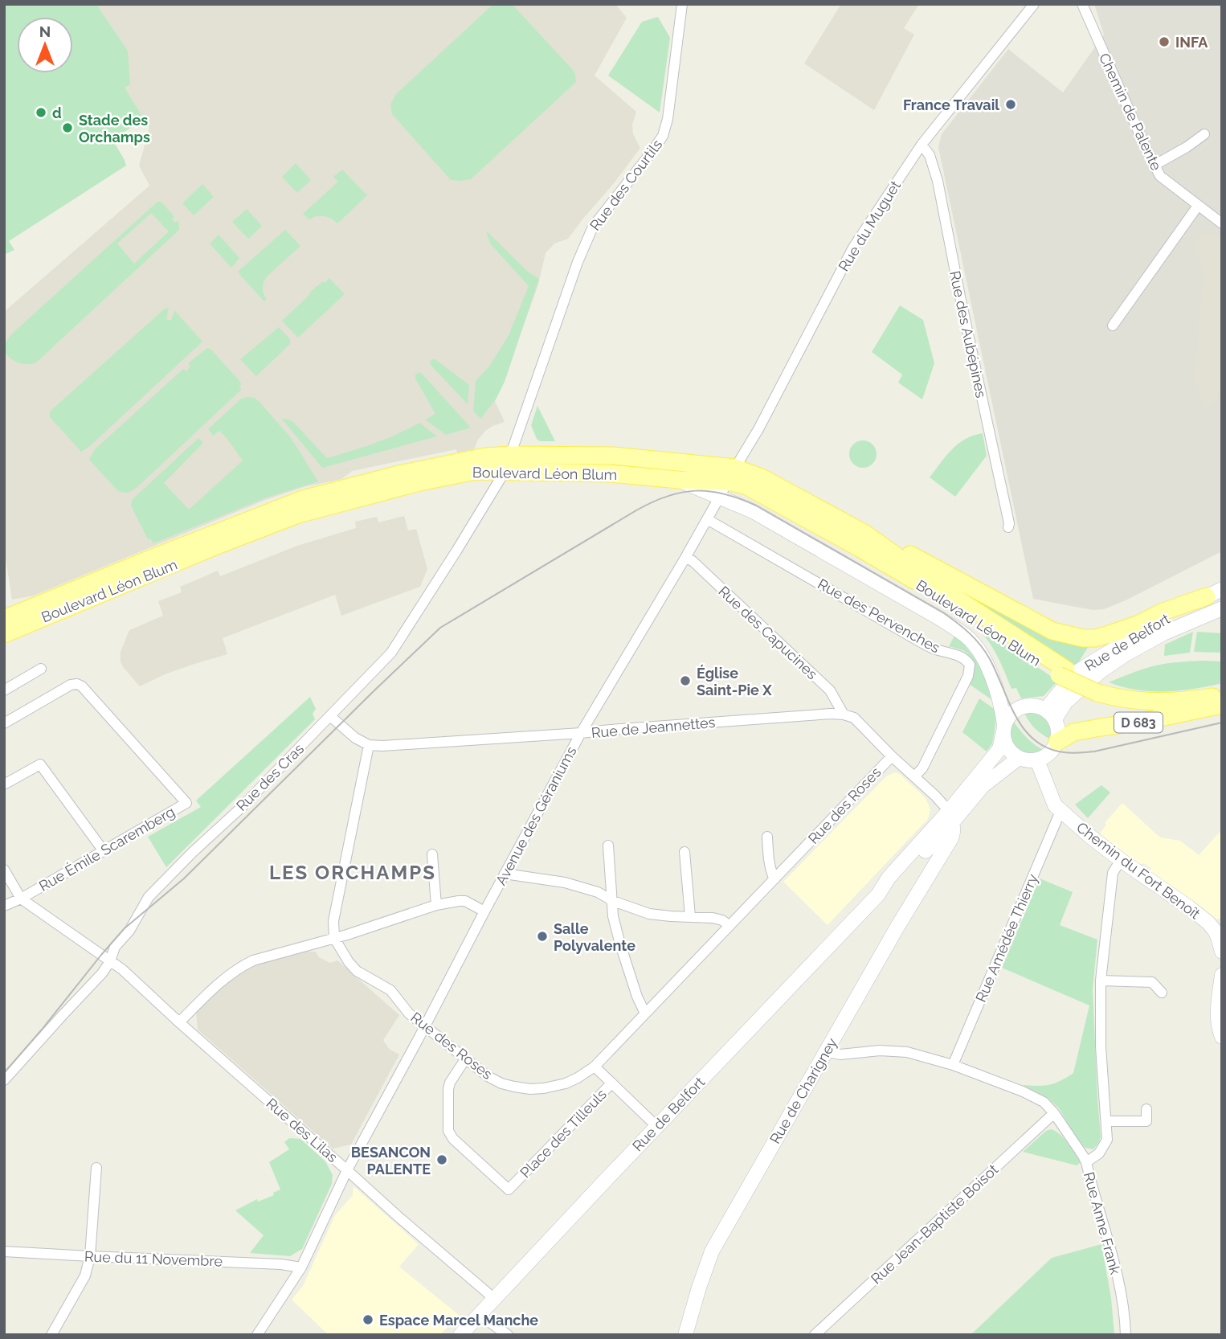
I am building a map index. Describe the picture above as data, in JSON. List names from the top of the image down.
{
  "streets": {
    "main road": [
      "Boulevard Léon Blum",
      "Rue de Belfort",
      "D 683",
      "Chemin du Fort Benoît",
      "Rue de Charigney"
    ],
    "street": [
      "Chemin de Palente",
      "Rue des Courtils",
      "Rue du Muguet",
      "Rue des Aubépines",
      "Rue des Pervenches",
      "Rue des Capucines",
      "Rue de Jeannettes",
      "Rue des Cras",
      "Rue des Roses",
      "Avenue des Géraniums",
      "Rue Émile Scaremberg",
      "Rue Amédée Thierry",
      "Rue des Lilas",
      "Place des Tilleuls",
      "Rue Anne Frank",
      "Rue Jean-Baptiste Boisot",
      "Rue du 11 Novembre"
    ]
  },
  "crossings": [
    ["Rue des Courtils", "Boulevard Léon Blum"],
    ["Rue des Courtils", "Rue des Cras"],
    ["Rue du Muguet", "Rue des Aubépines"],
    ["Rue du Muguet", "Boulevard Léon Blum"],
    ["Rue du Muguet", "Avenue des Géraniums"],
    ["Boulevard Léon Blum", "Rue des Cras"],
    ["Boulevard Léon Blum", "Avenue des Géraniums"],
    ["Rue des Pervenches", "Avenue des Géraniums"],
    ["Rue des Capucines", "Rue de Jeannettes"],
    ["Rue des Capucines", "Avenue des Géraniums"],
    ["Rue de Belfort", "D 683"],
    ["Rue de Belfort", "Chemin du Fort Benoît"],
    ["Rue de Belfort", "Rue de Charigney"],
    ["Rue de Belfort", "Rue des Lilas"],
    ["D 683", "Chemin du Fort Benoît"],
    ["Rue de Jeannettes", "Avenue des Géraniums"],
    ["Rue des Cras", "Rue des Lilas"],
    ["Rue des Roses", "Avenue des Géraniums"],
    ["Rue des Roses", "Place des Tilleuls"],
    ["Avenue des Géraniums", "Rue des Lilas"],
    ["Avenue des Géraniums", "Rue du 11 Novembre"],
    ["Rue Émile Scaremberg", "Rue des Lilas"],
    ["Chemin du Fort Benoît", "Rue Amédée Thierry"],
    ["Chemin du Fort Benoît", "Rue Anne Frank"]
  ],
  "districts": ["LES ORCHAMPS"],
  "places": [
    "INFA",
    "France Travail",
    "d",
    "Stade des Orchamps",
    "Église Saint-Pie X",
    "Salle Polyvalente",
    "BESANCON PALENTE",
    "Espace Marcel Manche"
  ],
  "north": "top"
}
